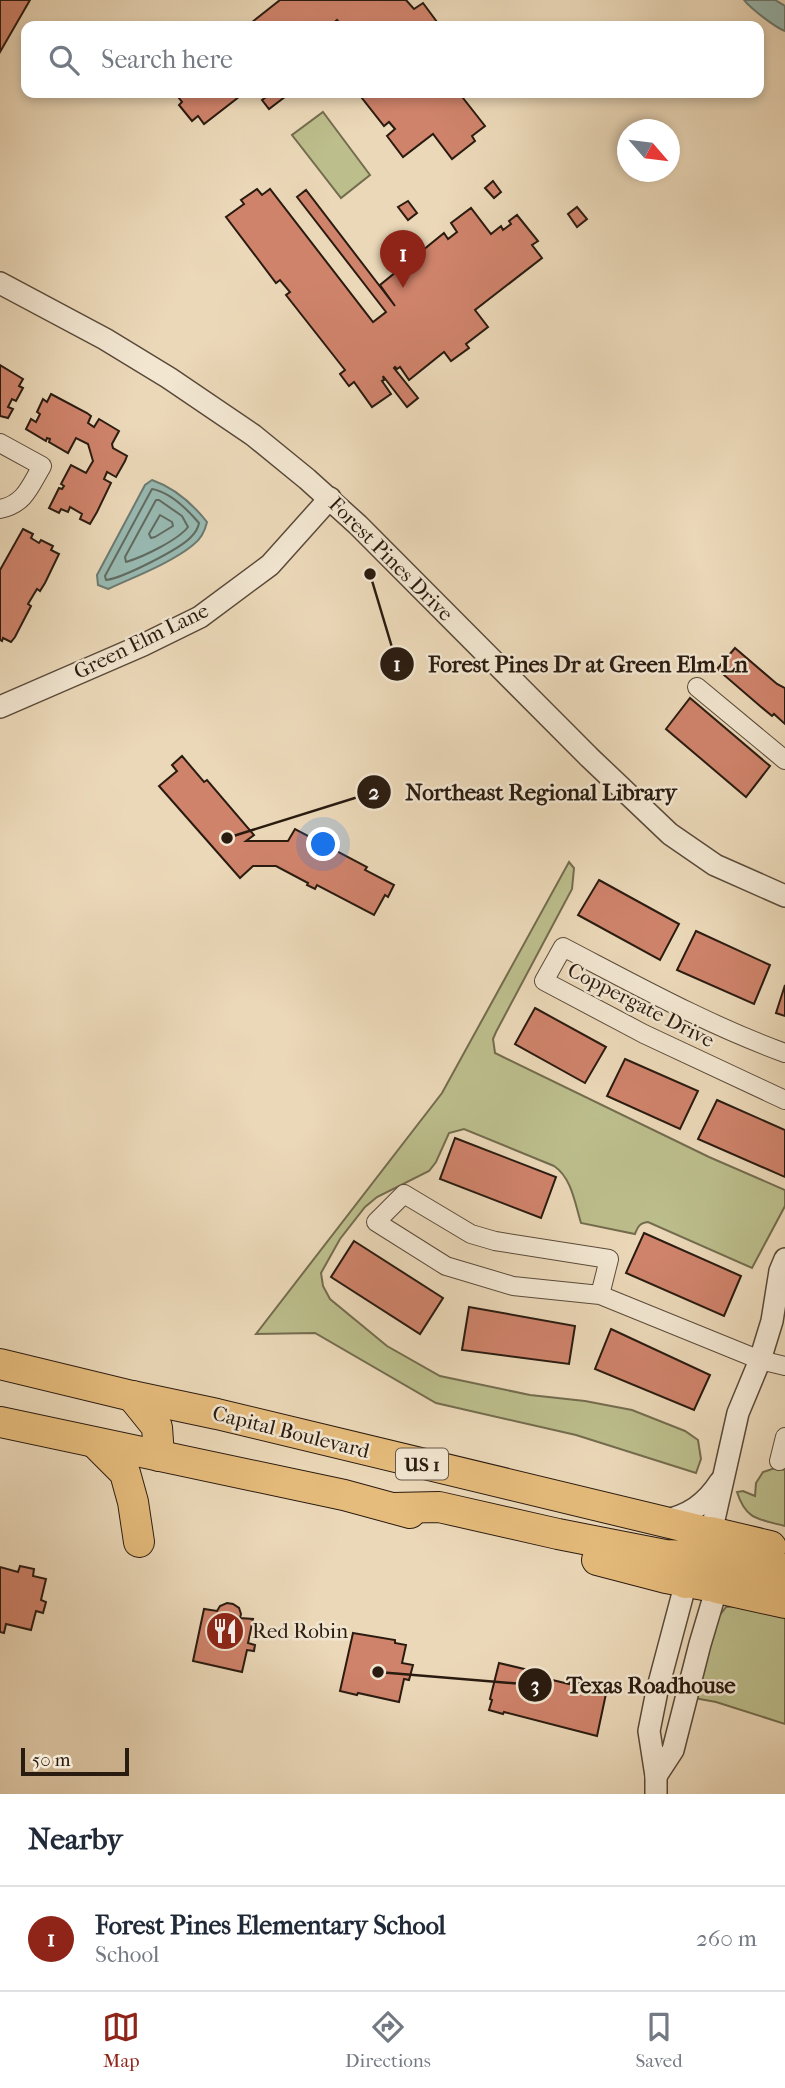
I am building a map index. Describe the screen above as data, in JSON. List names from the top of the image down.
{
  "streets": {
    "highway": ["Capital Boulevard", "US 1"],
    "street": ["Forest Pines Drive", "Green Elm Lane", "Coppergate Drive"]
  },
  "crossings": [
    ["Forest Pines Drive", "Green Elm Lane"]
  ],
  "places": {
    "other": ["Forest Pines Dr at Green Elm Ln", "Northeast Regional Library", "Texas Roadhouse"],
    "restaurant": ["Red Robin"]
  },
  "scale_bar": "50 m",
  "north": "bottom right",
  "page": {
    "search": "Search here",
    "pins": "1",
    "scale": "50 m",
    "heading": "Nearby",
    "list": [
      {
        "mark": "1",
        "name": "Forest Pines Elementary School",
        "note": "School",
        "value": "260 m"
      }
    ],
    "nav": ["Map", "Directions", "Saved"]
  }
}
